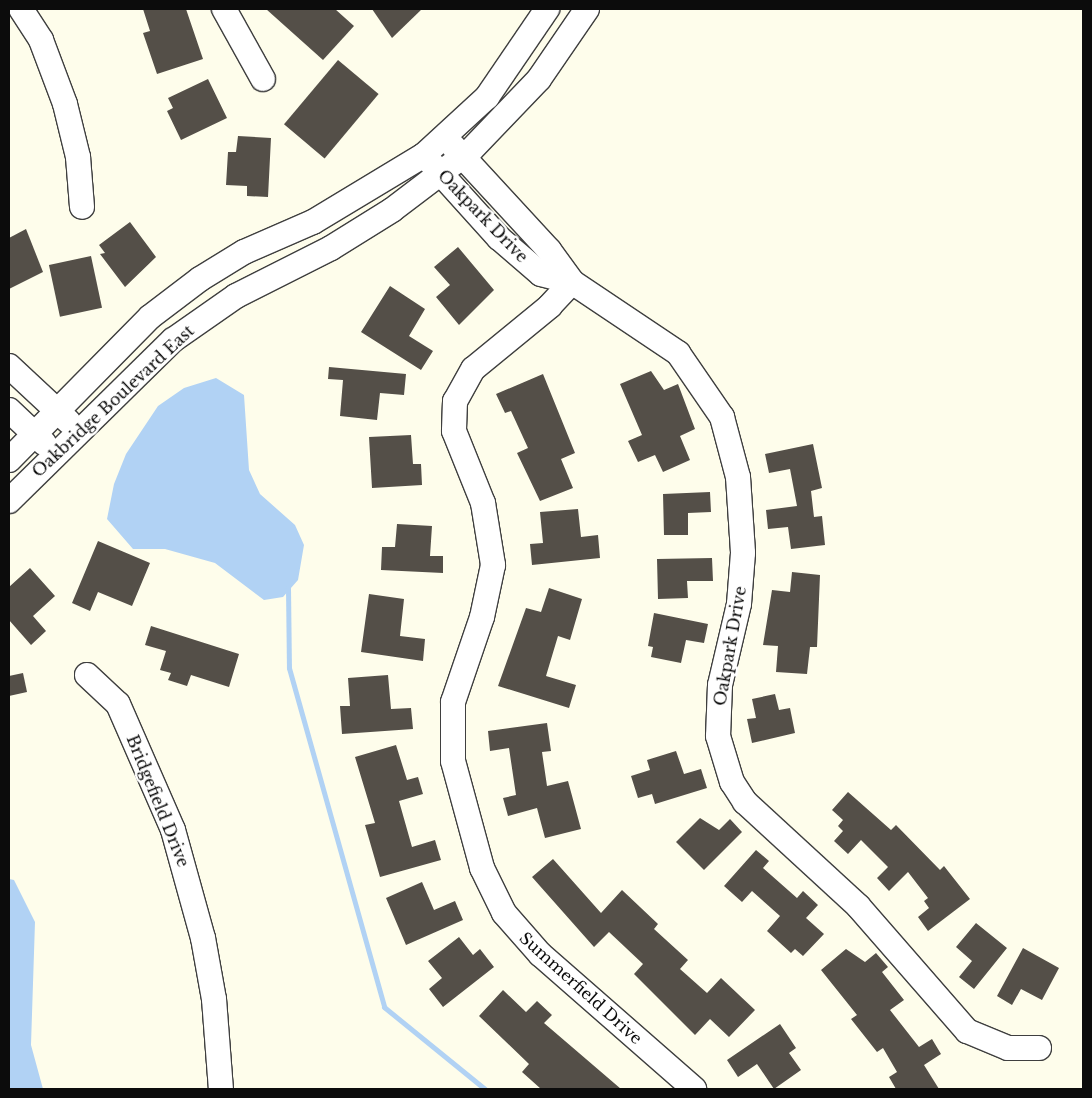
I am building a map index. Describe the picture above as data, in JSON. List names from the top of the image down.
{
  "streets": {
    "street": [
      "Oakpark Drive",
      "Oakbridge Boulevard East",
      "Bridgefield Drive",
      "Summerfield Drive"
    ]
  },
  "crossings": [
    ["Oakpark Drive", "Oakbridge Boulevard East"],
    ["Oakpark Drive", "Summerfield Drive"]
  ]
}
